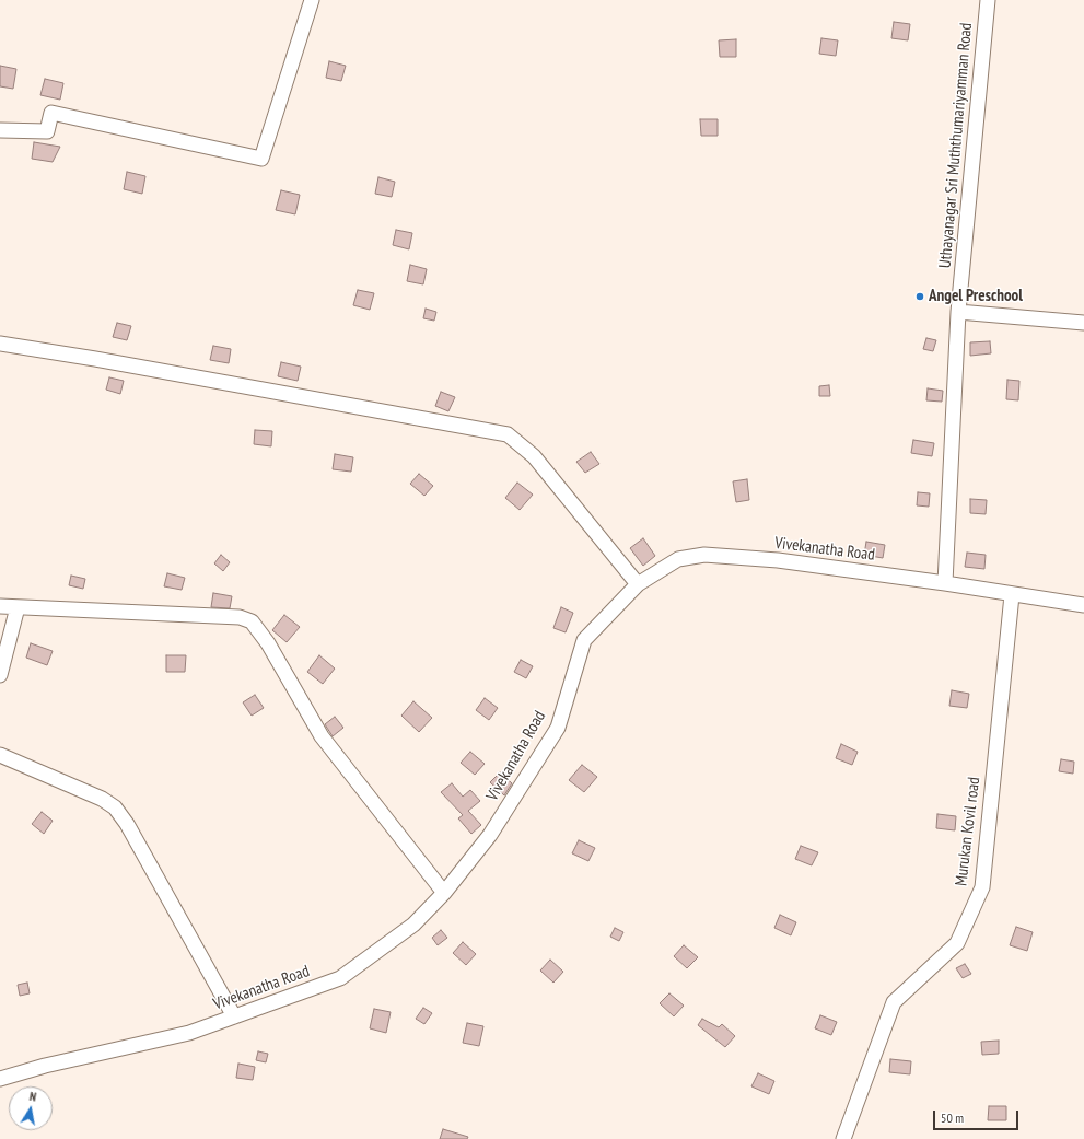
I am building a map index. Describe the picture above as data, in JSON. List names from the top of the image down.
{
  "streets": {
    "street": ["Uthayanagar Sri Muththumariyamman Road", "Vivekanatha Road", "Murukan Kovil road"]
  },
  "crossings": [
    ["Uthayanagar Sri Muththumariyamman Road", "Vivekanatha Road"],
    ["Vivekanatha Road", "Murukan Kovil road"]
  ],
  "places": ["Angel Preschool"],
  "scale_bar": "50 m",
  "north": "top"
}
